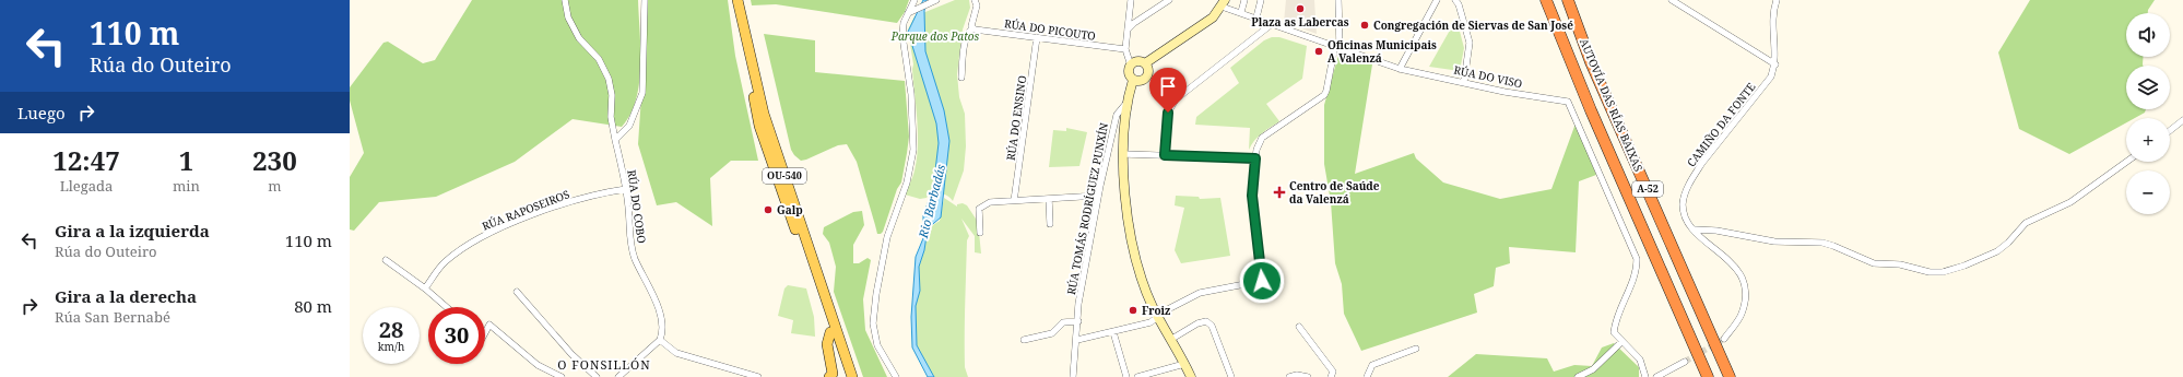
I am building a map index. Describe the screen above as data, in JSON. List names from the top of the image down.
{
  "streets": {
    "highway": ["AUTOVÍA DAS RÍAS BAIXAS", "A-52"],
    "main road": ["OU-540"],
    "street": [
      "RÚA DO PICOUTO",
      "RÚA DO VISO",
      "RÚA DO ENSINO",
      "CAMIÑO DA FONTE",
      "RÚA DO COBO",
      "RÚA TOMÁS RODRÍGUEZ PUNXÍN",
      "RÚA RAPOSEIROS"
    ]
  },
  "crossings": [
    ["RÚA DO PICOUTO", "RÚA DO ENSINO"],
    ["RÚA DO COBO", "RÚA RAPOSEIROS"]
  ],
  "districts": ["O FONSILLÓN"],
  "water": ["Rio Barbadás"],
  "parks": ["Parque dos Patos"],
  "places": {
    "other": [
      "Plaza as Labercas",
      "Congregación de Siervas de San José",
      "Oficinas Municipais A Valenzá",
      "Galp",
      "Froiz"
    ],
    "health": ["Centro de Saúde da Valenzá"]
  },
  "page": {
    "turn": ["110 m", "Rúa do Outeiro"],
    "map_buttons": ["+", "−"],
    "then": "Luego",
    "eta": [
      "12:47",
      "Llegada",
      "1",
      "min",
      "230",
      "m"
    ],
    "list": [
      {
        "name": "Gira a la izquierda",
        "note": "Rúa do Outeiro",
        "value": "110 m"
      },
      {
        "name": "Gira a la derecha",
        "note": "Rúa San Bernabé",
        "value": "80 m"
      }
    ],
    "speed": "28 km/h",
    "limit": "30"
  }
}
